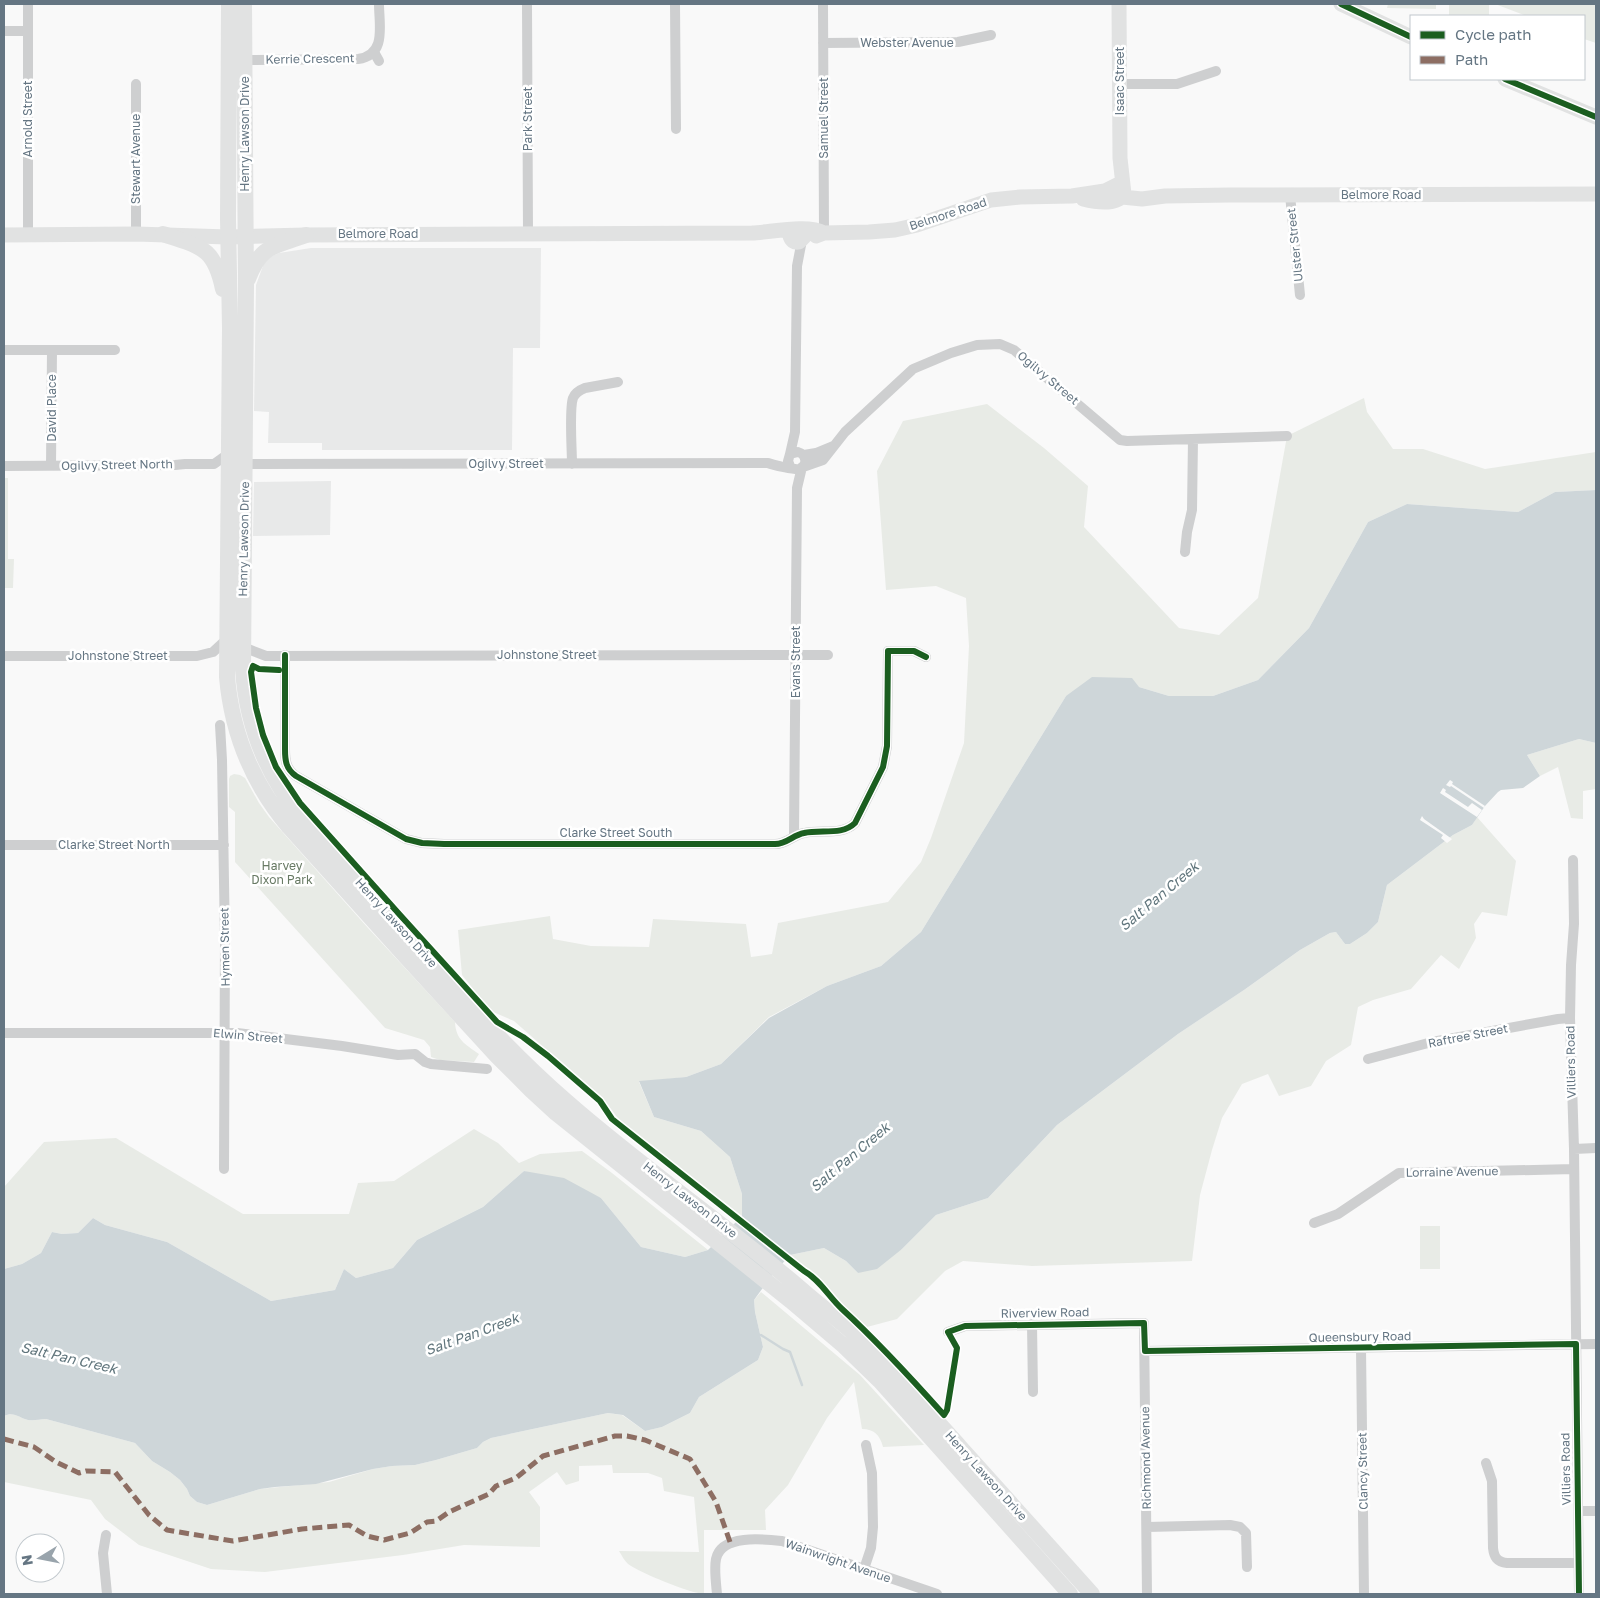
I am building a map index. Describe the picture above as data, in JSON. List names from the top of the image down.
{
  "streets": {
    "main road": ["Henry Lawson Drive"],
    "street": [
      "Webster Avenue",
      "Kerrie Crescent",
      "Isaac Street",
      "Samuel Street",
      "Arnold Street",
      "Park Street",
      "Stewart Avenue",
      "Belmore Road",
      "Ulster Street",
      "Ogilvy Street",
      "David Place",
      "Ogilvy Street North",
      "Johnstone Street",
      "Evans Street",
      "Clarke Street South",
      "Clarke Street North",
      "Hymen Street",
      "Elwin Street",
      "Raftree Street",
      "Villiers Road",
      "Lorraine Avenue",
      "Riverview Road",
      "Queensbury Road",
      "Richmond Avenue",
      "Clancy Street",
      "Wainwright Avenue"
    ]
  },
  "crossings": [
    ["Webster Avenue", "Samuel Street"],
    ["Kerrie Crescent", "Henry Lawson Drive"],
    ["Isaac Street", "Belmore Road"],
    ["Samuel Street", "Belmore Road"],
    ["Arnold Street", "Belmore Road"],
    ["Park Street", "Belmore Road"],
    ["Henry Lawson Drive", "Belmore Road"],
    ["Henry Lawson Drive", "Ogilvy Street"],
    ["Henry Lawson Drive", "Ogilvy Street North"],
    ["Henry Lawson Drive", "Johnstone Street"],
    ["Stewart Avenue", "Belmore Road"],
    ["Belmore Road", "Ulster Street"],
    ["Belmore Road", "Evans Street"],
    ["Ogilvy Street", "Evans Street"],
    ["David Place", "Ogilvy Street North"],
    ["Johnstone Street", "Evans Street"],
    ["Johnstone Street", "Clarke Street South"],
    ["Evans Street", "Clarke Street South"],
    ["Clarke Street North", "Hymen Street"],
    ["Hymen Street", "Elwin Street"],
    ["Raftree Street", "Villiers Road"],
    ["Villiers Road", "Lorraine Avenue"],
    ["Villiers Road", "Queensbury Road"],
    ["Riverview Road", "Richmond Avenue"],
    ["Queensbury Road", "Richmond Avenue"],
    ["Queensbury Road", "Clancy Street"]
  ],
  "water": ["Salt Pan Creek"],
  "parks": ["Harvey Dixon Park"],
  "legend": ["Cycle path", "Path"],
  "north": "left"
}
